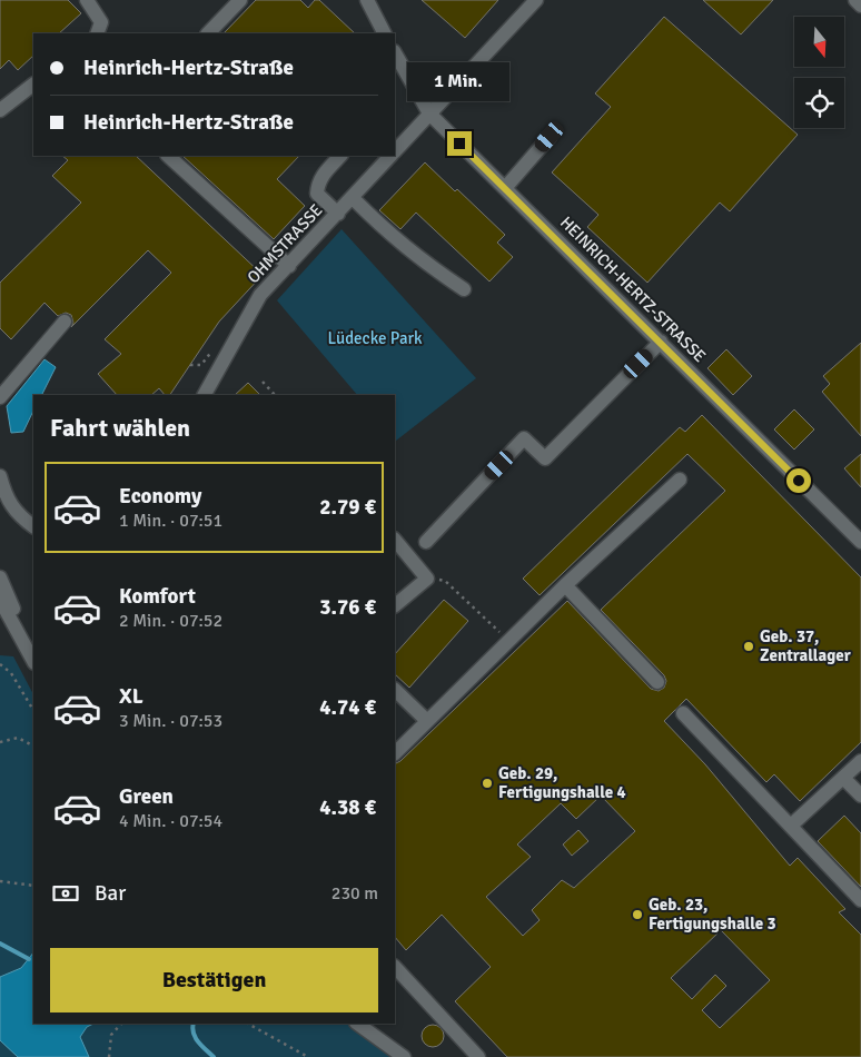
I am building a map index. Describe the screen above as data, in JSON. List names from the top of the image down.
{
  "streets": {
    "street": ["OHMSTRASSE", "HEINRICH-HERTZ-STRASSE"]
  },
  "crossings": [
    ["OHMSTRASSE", "HEINRICH-HERTZ-STRASSE"]
  ],
  "parks": ["Lüdecke Park"],
  "places": ["Geb. 37, Zentrallager", "Geb. 29, Fertigungshalle 4", "Geb. 23, Fertigungshalle 3"],
  "north": "bottom",
  "page": {
    "banner": ["Heinrich-Hertz-Straße", "Heinrich-Hertz-Straße"],
    "bubble": "1 Min.",
    "heading": "Fahrt wählen",
    "list": [
      {
        "name": "Economy",
        "note": "1 Min. · 07:51",
        "value": "2.79 €"
      },
      {
        "name": "Komfort",
        "note": "2 Min. · 07:52",
        "value": "3.76 €"
      },
      {
        "name": "XL",
        "note": "3 Min. · 07:53",
        "value": "4.74 €"
      },
      {
        "name": "Green",
        "note": "4 Min. · 07:54",
        "value": "4.38 €"
      }
    ],
    "pay": ["Bar", "230 m"],
    "buttons": "Bestätigen"
  }
}
